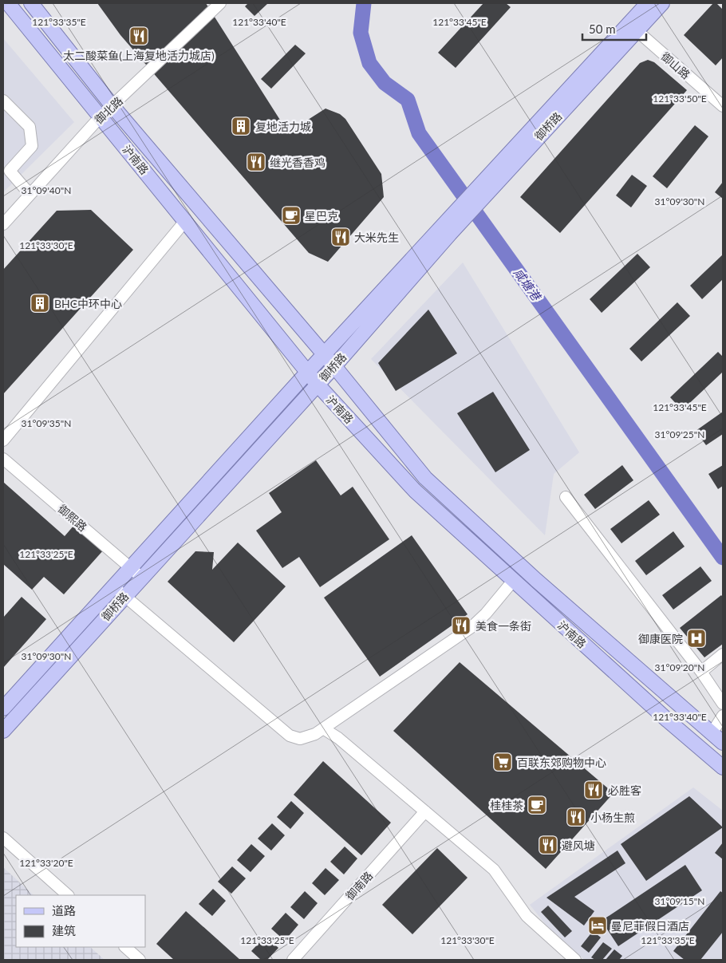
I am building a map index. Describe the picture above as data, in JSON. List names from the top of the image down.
{
  "streets": {
    "main road": ["御桥路", "沪南路"],
    "street": [
      "御山路",
      "御北路",
      "御熙路",
      "御南路"
    ]
  },
  "crossings": [
    ["御山路", "御桥路"],
    ["御北路", "沪南路"],
    ["御桥路", "沪南路"],
    ["御桥路", "御熙路"]
  ],
  "water": ["咸塘港"],
  "places": {
    "restaurant": [
      "太二酸菜鱼(上海复地活力城店)",
      "继光香香鸡",
      "大米先生",
      "美食一条街",
      "必胜客",
      "小杨生煎",
      "避风塘"
    ],
    "building": ["复地活力城", "BHC中环中心"],
    "cafe": ["星巴克", "桂桂茶"],
    "hospital": ["御康医院"],
    "supermarket": ["百联东郊购物中心"],
    "hotel": ["曼尼菲假日酒店"]
  },
  "legend": ["道路", "建筑"],
  "scale_bar": "50 m",
  "coordinates": [
    "121°33'35\"E",
    "121°33'40\"E",
    "121°33'45\"E",
    "121°33'50\"E",
    "31°09'40\"N",
    "31°09'30\"N",
    "121°33'30\"E",
    "31°09'35\"N",
    "31°09'25\"N",
    "121°33'25\"E",
    "31°09'20\"N",
    "121°33'20\"E",
    "31°09'15\"N"
  ]
}
